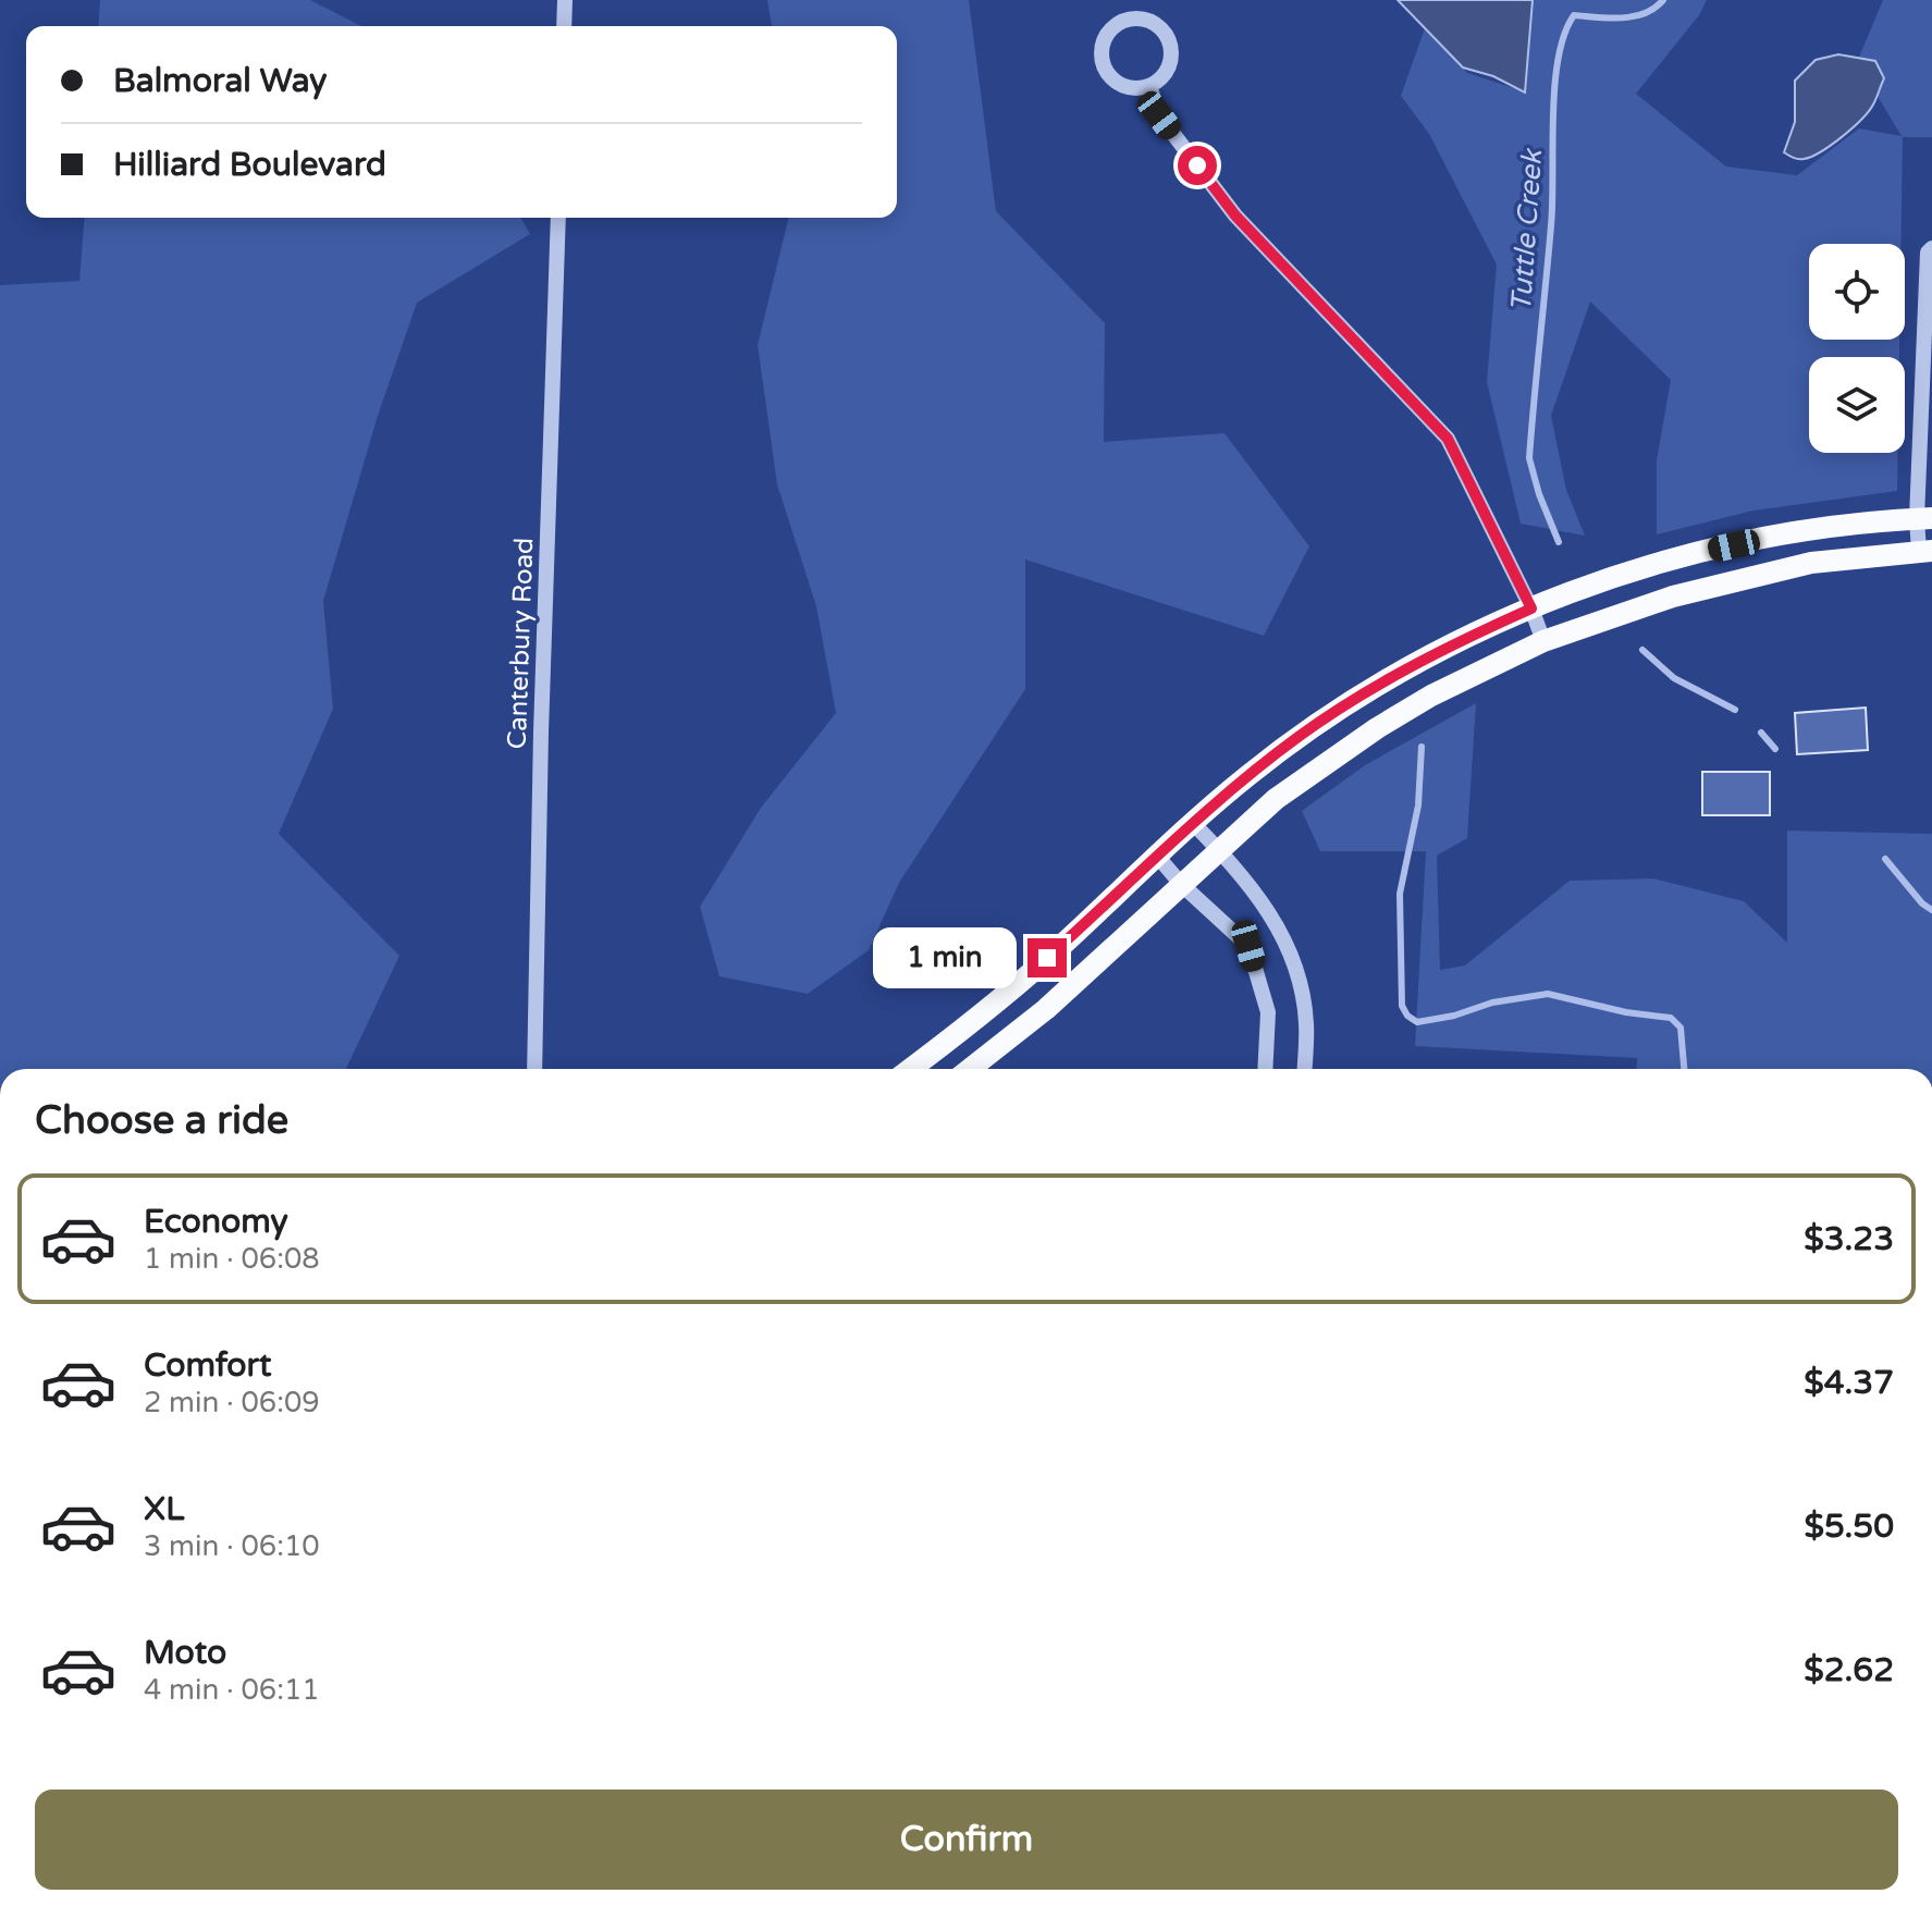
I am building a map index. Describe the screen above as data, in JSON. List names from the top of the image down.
{
  "streets": {
    "street": ["Canterbury Road"]
  },
  "water": ["Tuttle Creek"],
  "page": {
    "banner": ["Balmoral Way", "Hilliard Boulevard"],
    "bubble": "1 min",
    "heading": "Choose a ride",
    "list": [
      {
        "name": "Economy",
        "note": "1 min · 06:08",
        "value": "$3.23"
      },
      {
        "name": "Comfort",
        "note": "2 min · 06:09",
        "value": "$4.37"
      },
      {
        "name": "XL",
        "note": "3 min · 06:10",
        "value": "$5.50"
      },
      {
        "name": "Moto",
        "note": "4 min · 06:11",
        "value": "$2.62"
      }
    ],
    "buttons": "Confirm"
  }
}
